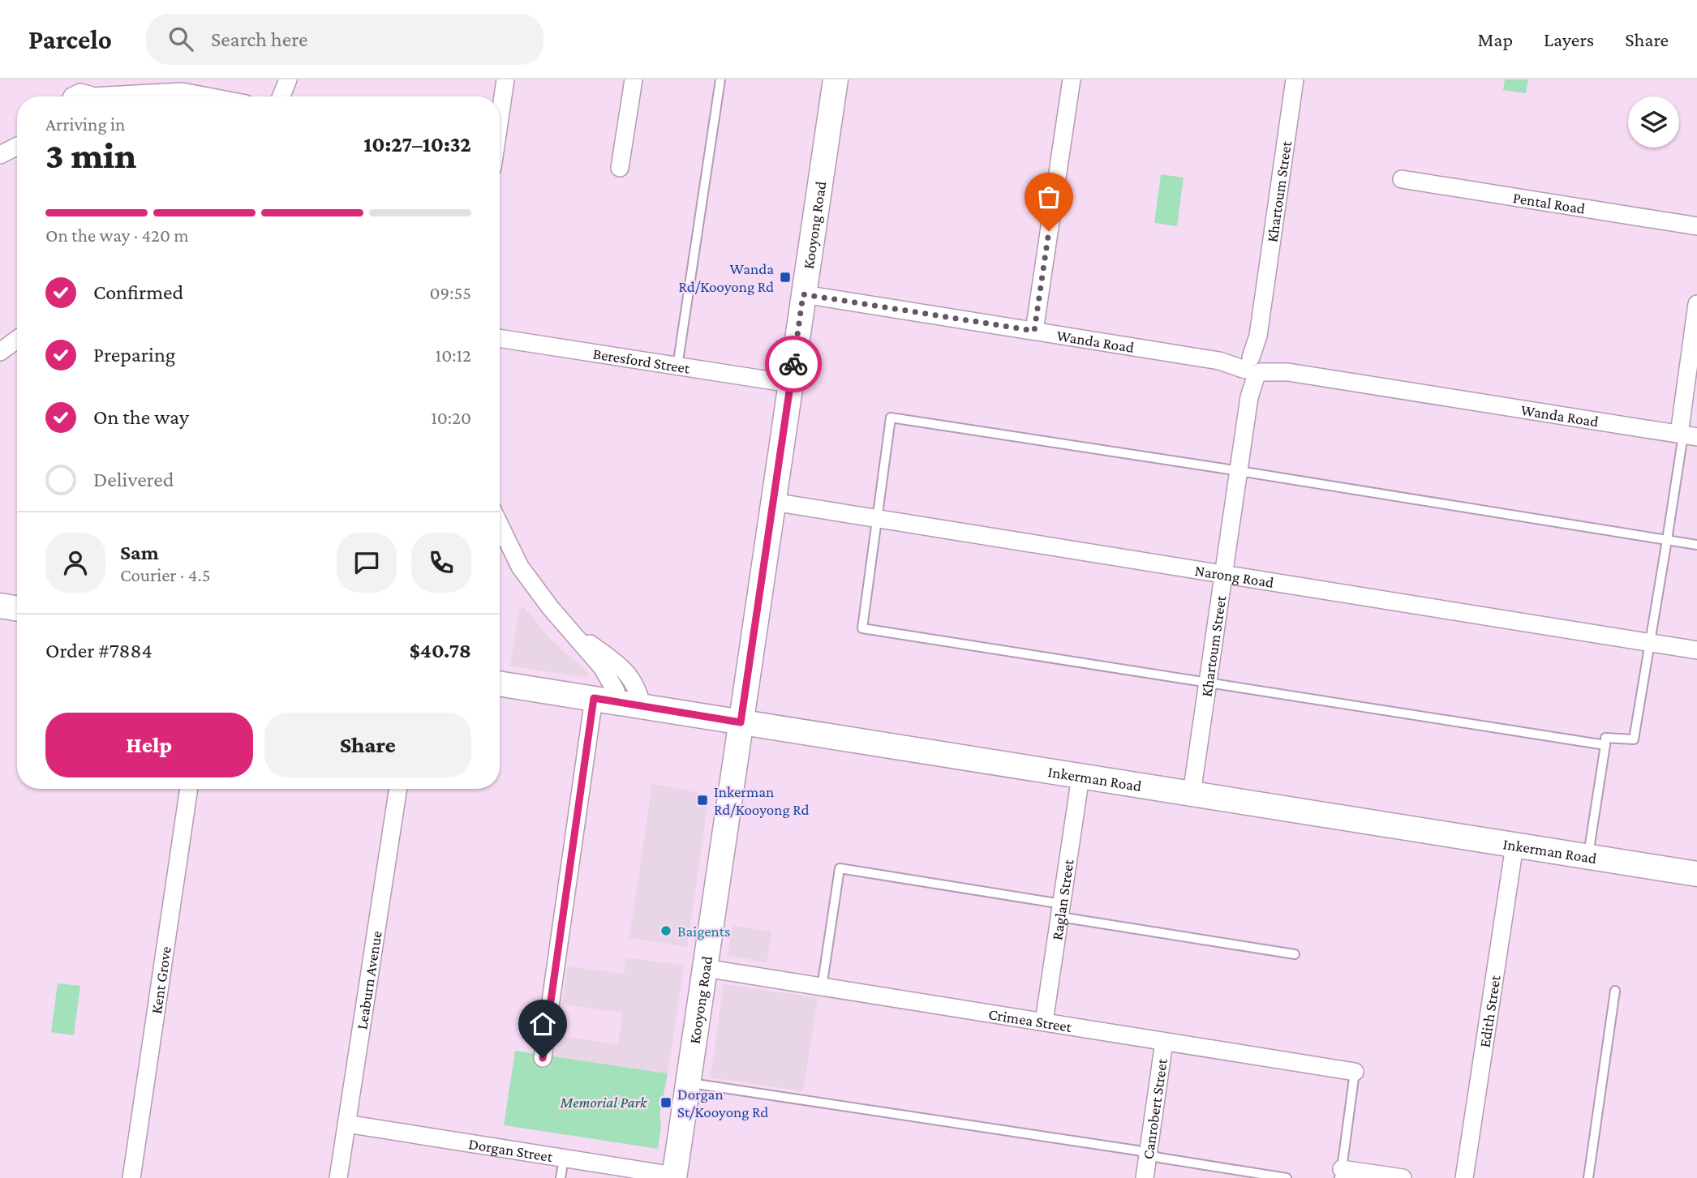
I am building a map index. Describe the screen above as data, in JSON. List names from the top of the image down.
{
  "streets": {
    "street": [
      "Khartoum Street",
      "Pental Road",
      "Kooyong Road",
      "Wanda Road",
      "Beresford Street",
      "Narong Road",
      "Inkerman Road",
      "Raglan Street",
      "Kent Grove",
      "Leaburn Avenue",
      "Edith Street",
      "Crimea Street",
      "Canrobert Street",
      "Dorgan Street"
    ]
  },
  "crossings": [
    ["Khartoum Street", "Wanda Road"],
    ["Khartoum Street", "Narong Road"],
    ["Khartoum Street", "Inkerman Road"],
    ["Kooyong Road", "Wanda Road"],
    ["Kooyong Road", "Beresford Street"],
    ["Kooyong Road", "Narong Road"],
    ["Kooyong Road", "Inkerman Road"],
    ["Kooyong Road", "Crimea Street"],
    ["Kooyong Road", "Dorgan Street"],
    ["Inkerman Road", "Raglan Street"],
    ["Inkerman Road", "Edith Street"],
    ["Raglan Street", "Crimea Street"],
    ["Leaburn Avenue", "Dorgan Street"],
    ["Crimea Street", "Canrobert Street"]
  ],
  "parks": ["Memorial Park"],
  "places": {
    "transit": ["Wanda Rd/Kooyong Rd", "Inkerman Rd/Kooyong Rd", "Dorgan St/Kooyong Rd"],
    "other": ["Baigents"]
  },
  "page": {
    "header": "Parcelo",
    "search": "Search here",
    "nav": ["Map", "Layers", "Share"],
    "heading": ["3 min", "Arriving in", "10:27–10:32"],
    "panel": [
      "Sam",
      "Courier · 4.5",
      "Order #7884",
      "$40.78"
    ],
    "bar": "On the way · 420 m",
    "list": [
      ["Confirmed", "09:55"],
      ["Preparing", "10:12"],
      ["On the way", "10:20"],
      "Delivered"
    ],
    "buttons": ["Help", "Share"]
  }
}
